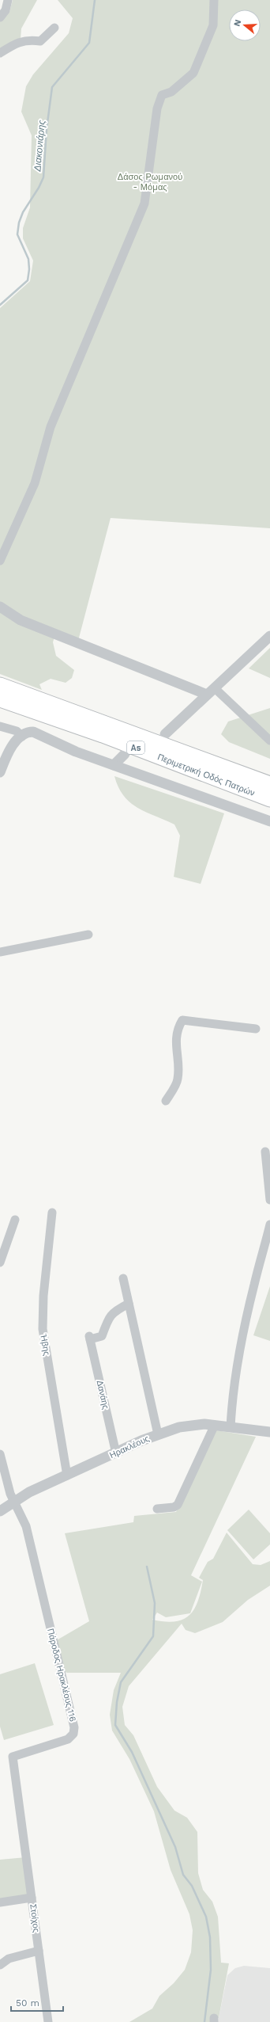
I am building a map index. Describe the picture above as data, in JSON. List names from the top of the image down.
{
  "streets": {
    "highway": ["Α5", "Περιμετρική Οδός Πατρών"],
    "street": [
      "Ήβης",
      "Δανάης",
      "Ηρακλέους",
      "Πάροδος Ηρακλέους 116",
      "Στοίχος"
    ]
  },
  "crossings": [
    ["Ήβης", "Ηρακλέους"],
    ["Δανάης", "Ηρακλέους"],
    ["Ηρακλέους", "Πάροδος Ηρακλέους 116"],
    ["Πάροδος Ηρακλέους 116", "Στοίχος"]
  ],
  "water": ["Διακονιάρης"],
  "parks": ["Δάσος Ρωμανού - Μόμας"],
  "scale_bar": "50 m",
  "north": "left"
}
